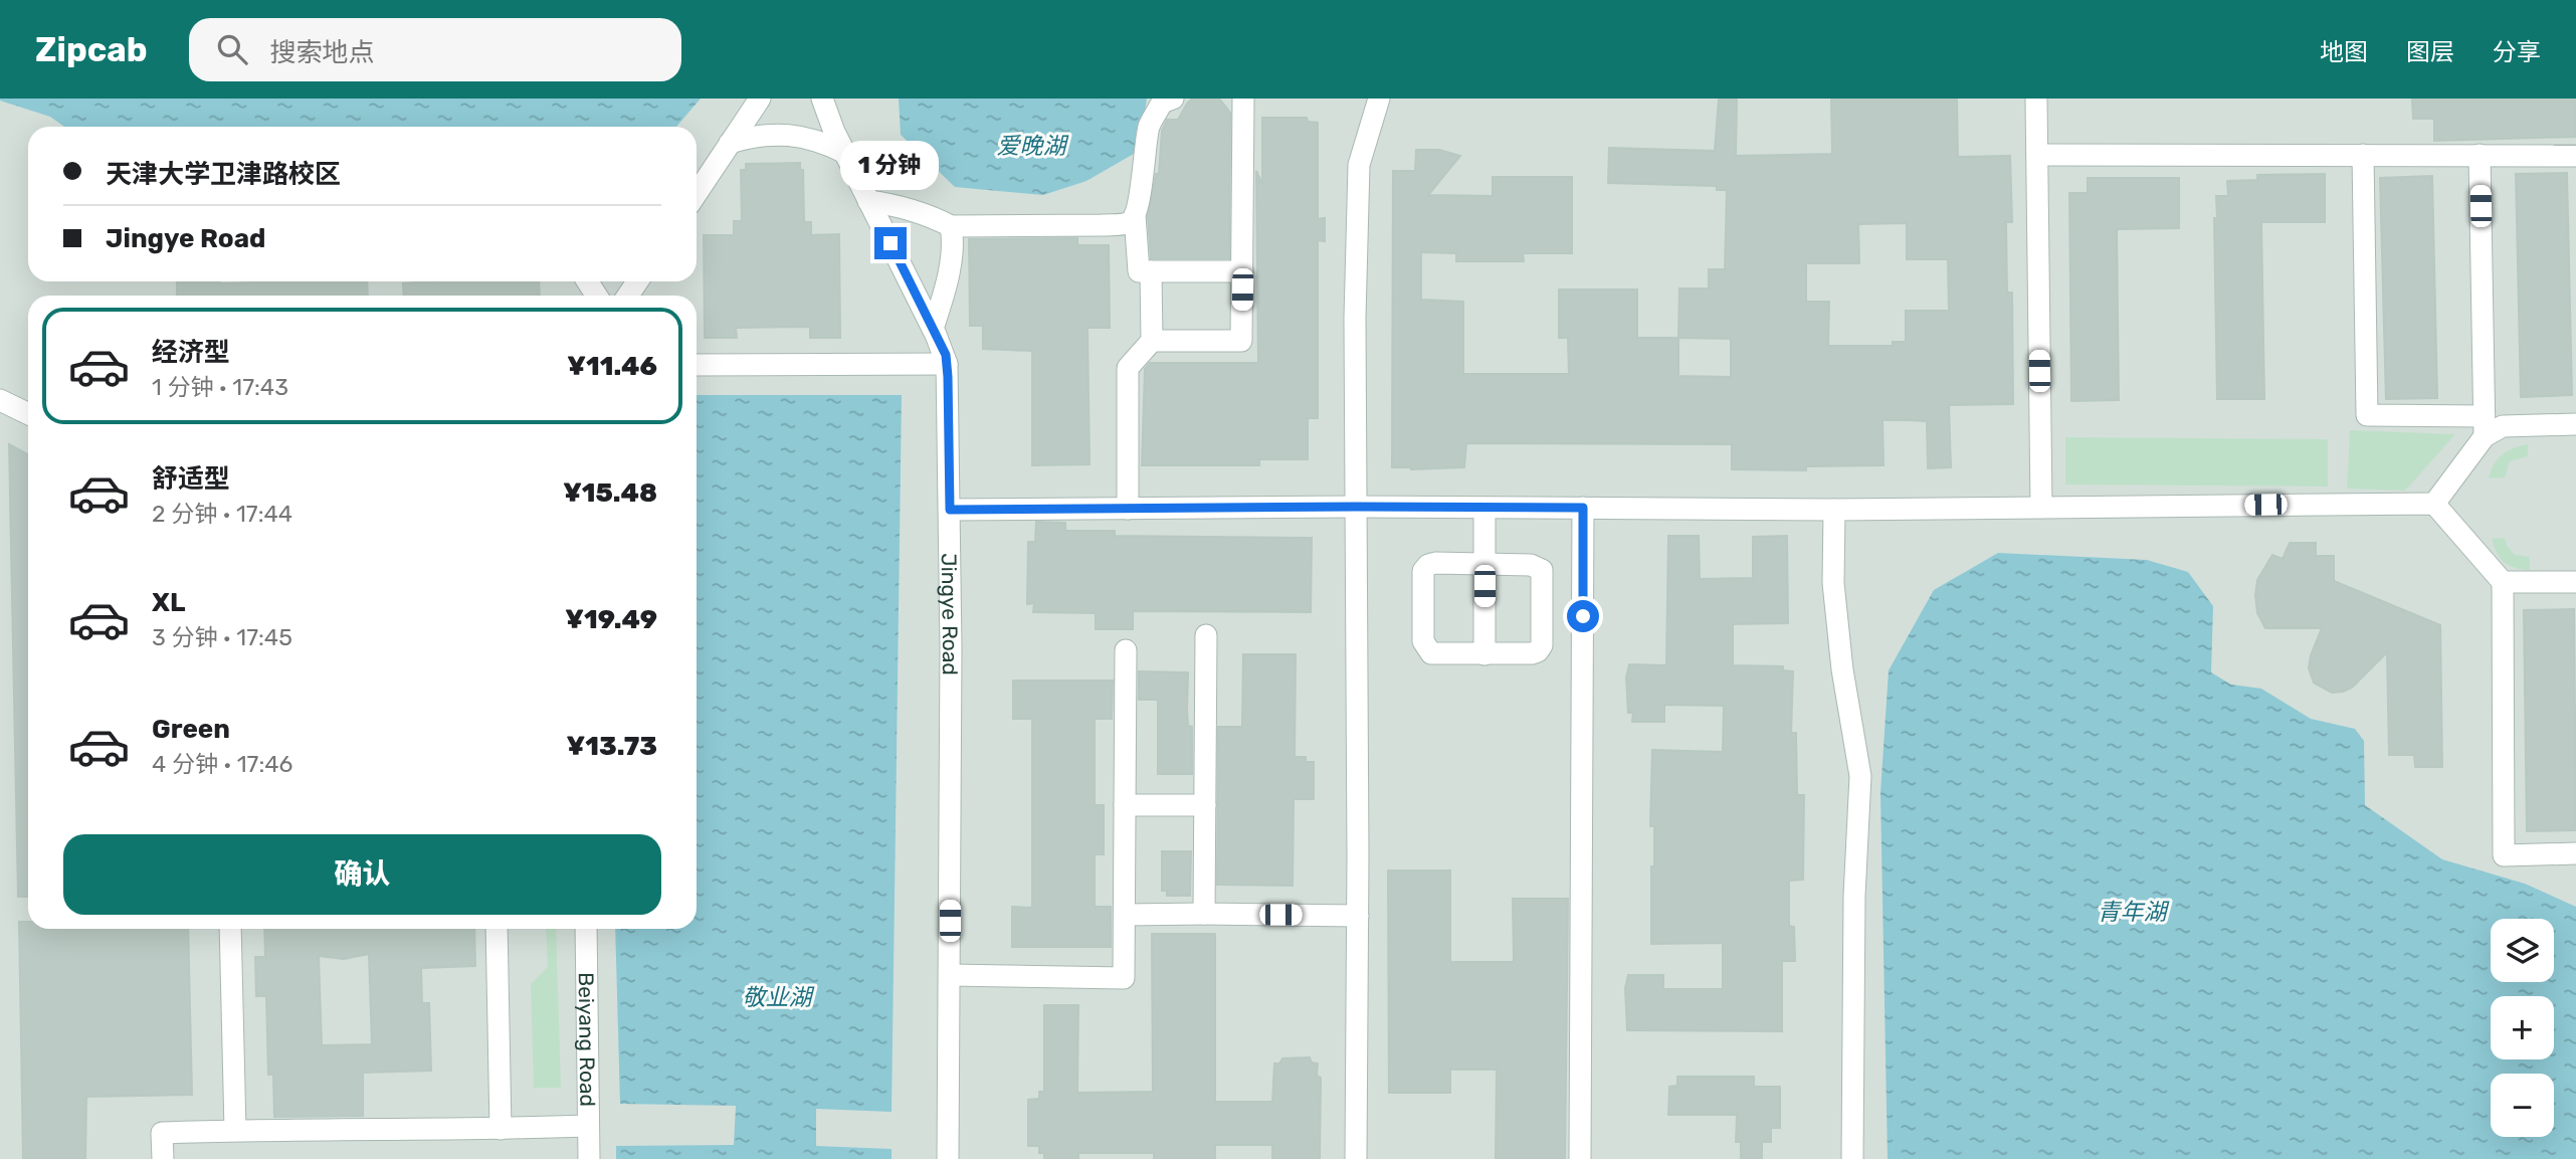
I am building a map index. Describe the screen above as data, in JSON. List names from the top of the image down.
{
  "streets": {
    "street": ["Jingye Road", "Beiyang Road"]
  },
  "water": ["爱晚湖", "青年湖", "敬业湖"],
  "page": {
    "header": "Zipcab",
    "search": "搜索地点",
    "nav": ["地图", "图层", "分享"],
    "banner": ["天津大学卫津路校区", "Jingye Road"],
    "bubble": "1 分钟",
    "list": [
      {
        "name": "经济型",
        "note": "1 分钟 · 17:43",
        "value": "¥11.46"
      },
      {
        "name": "舒适型",
        "note": "2 分钟 · 17:44",
        "value": "¥15.48"
      },
      {
        "name": "XL",
        "note": "3 分钟 · 17:45",
        "value": "¥19.49"
      },
      {
        "name": "Green",
        "note": "4 分钟 · 17:46",
        "value": "¥13.73"
      }
    ],
    "buttons": "确认",
    "map_buttons": ["+", "−"]
  }
}
